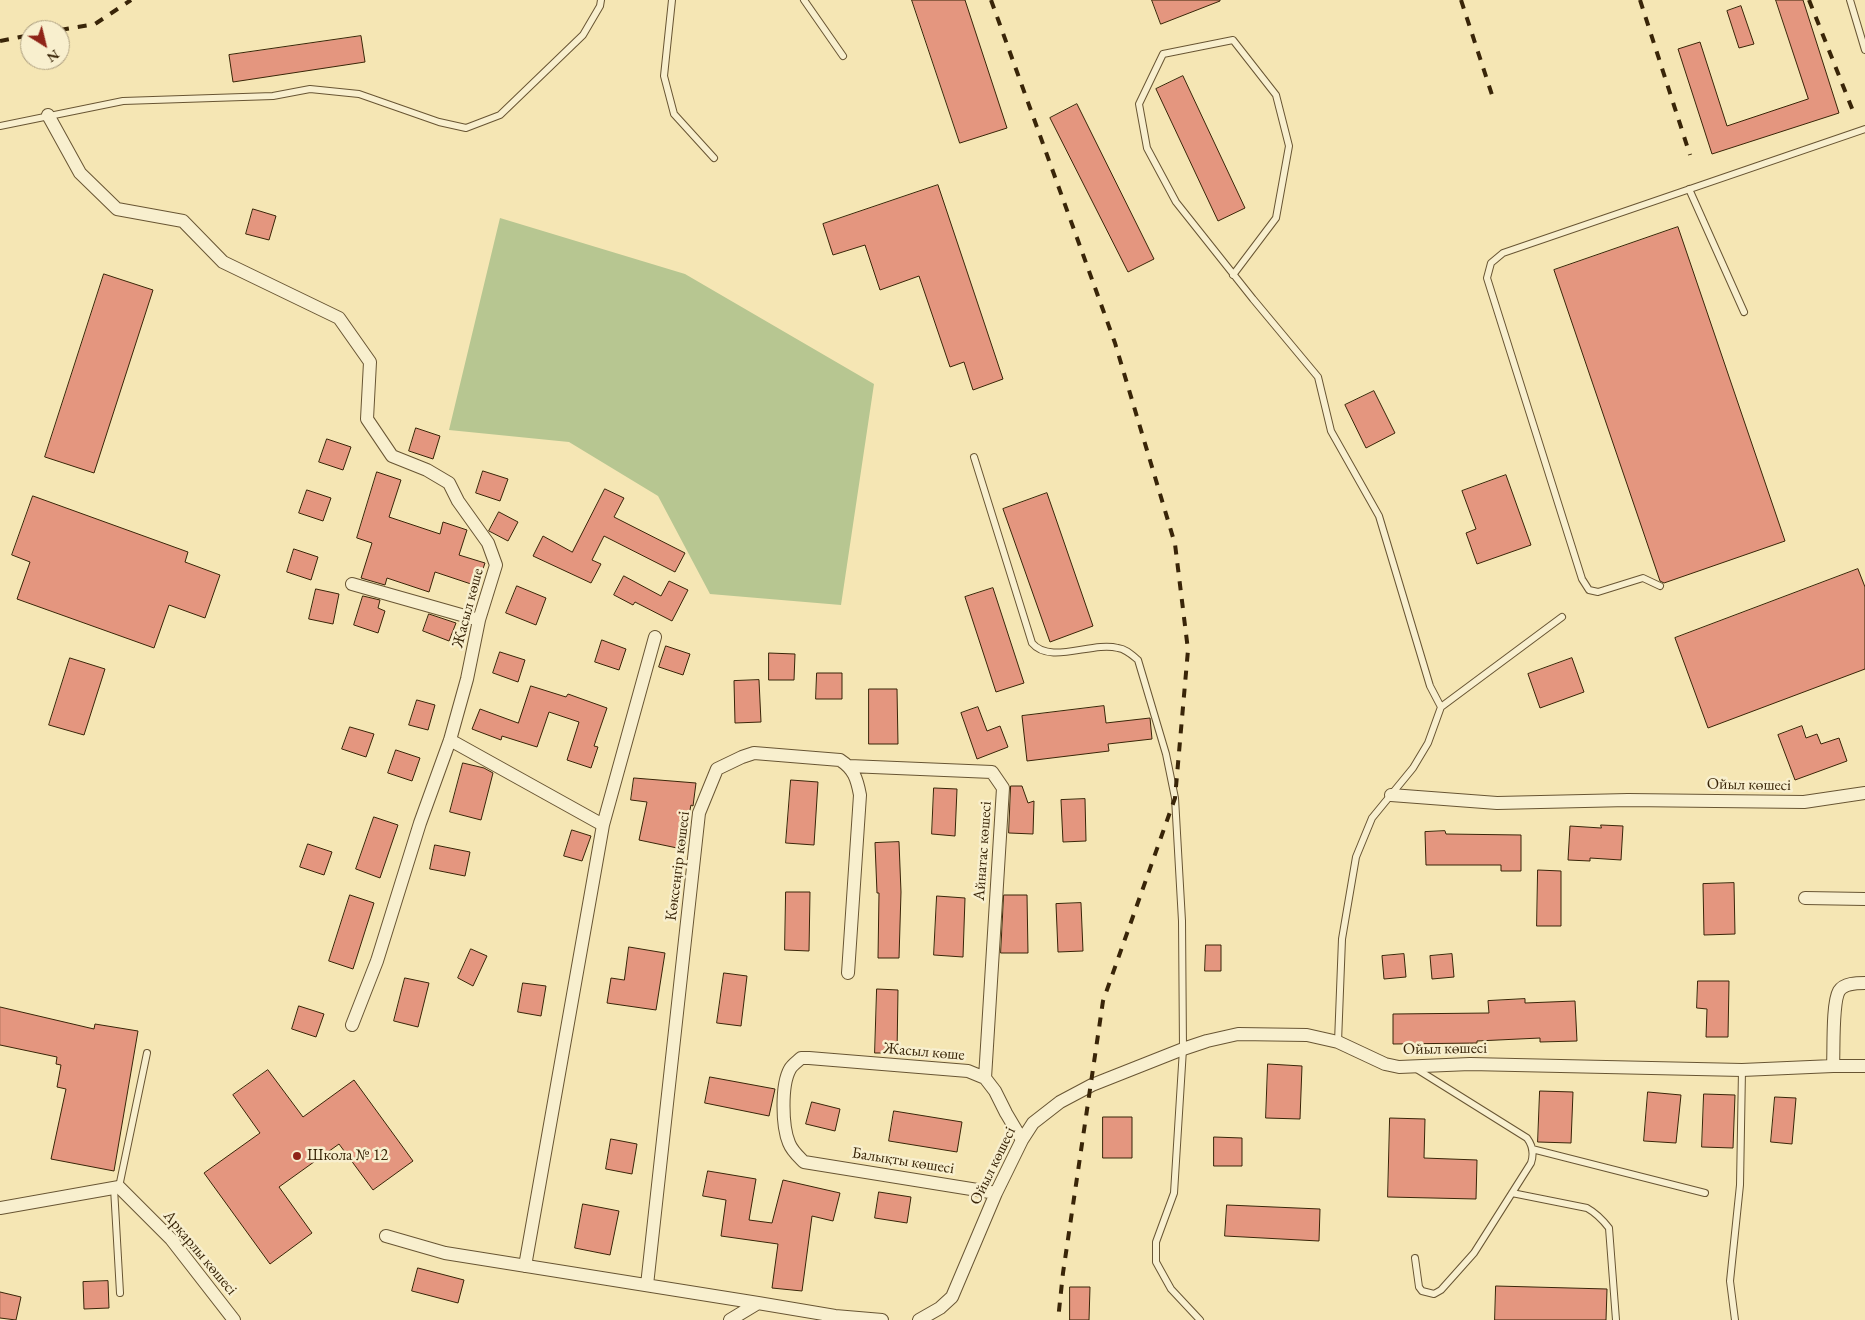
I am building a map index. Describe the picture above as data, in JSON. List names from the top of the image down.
{
  "streets": {
    "street": [
      "Жасыл көше",
      "Ойыл көшесі",
      "Айнатас көшесі",
      "Көксеңгір көшесі",
      "Балықты көшесі",
      "Арқарлы көшесі"
    ]
  },
  "crossings": [
    ["Жасыл көше", "Айнатас көшесі"],
    ["Жасыл көше", "Балықты көшесі"],
    ["Ойыл көшесі", "Балықты көшесі"],
    ["Айнатас көшесі", "Көксеңгір көшесі"]
  ],
  "places": ["Школа № 12"],
  "north": "bottom right"
}
